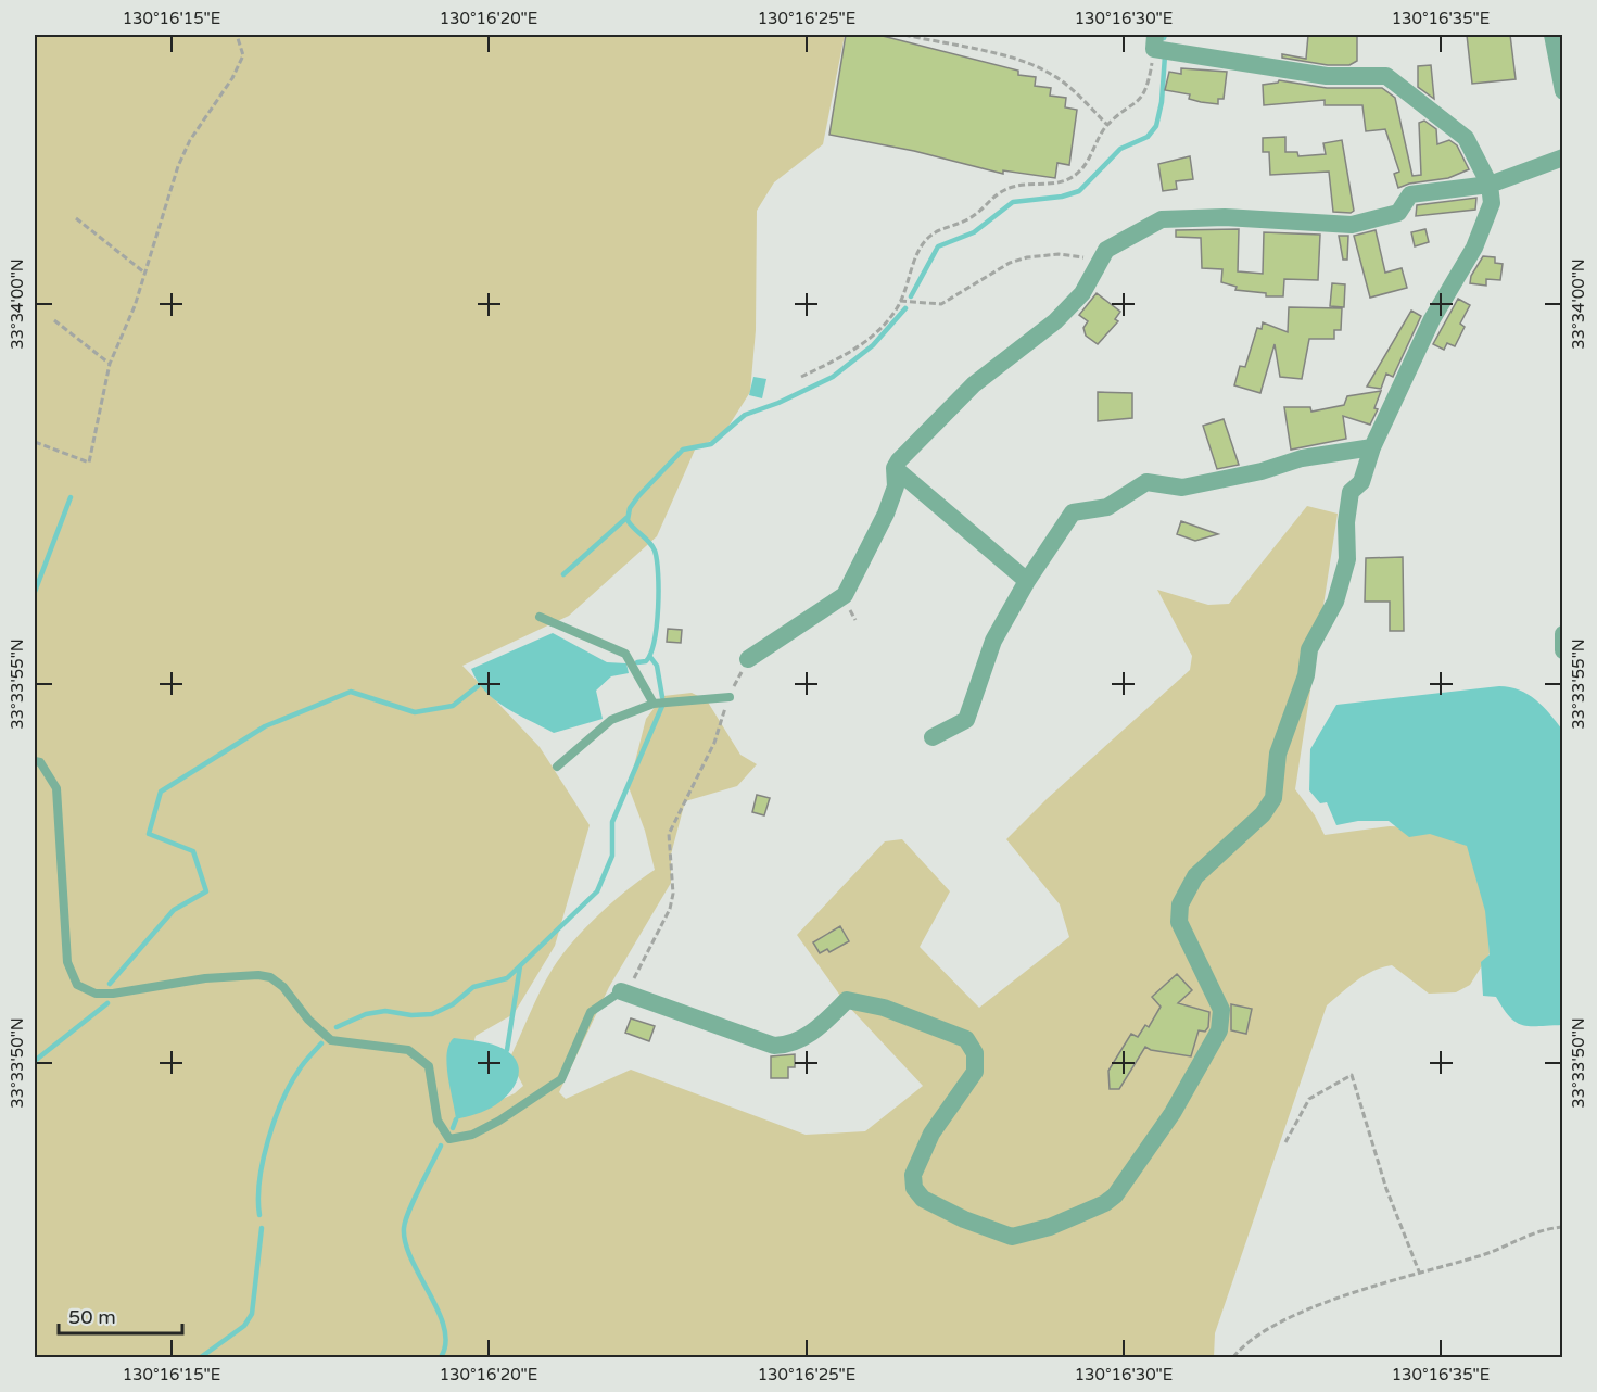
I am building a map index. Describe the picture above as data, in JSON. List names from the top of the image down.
{
  "scale_bar": "50 m",
  "coordinates": [
    "130°16'15\"E",
    "130°16'20\"E",
    "130°16'25\"E",
    "130°16'30\"E",
    "130°16'35\"E",
    "33°34'00\"N",
    "33°33'55\"N",
    "33°33'50\"N"
  ]
}
